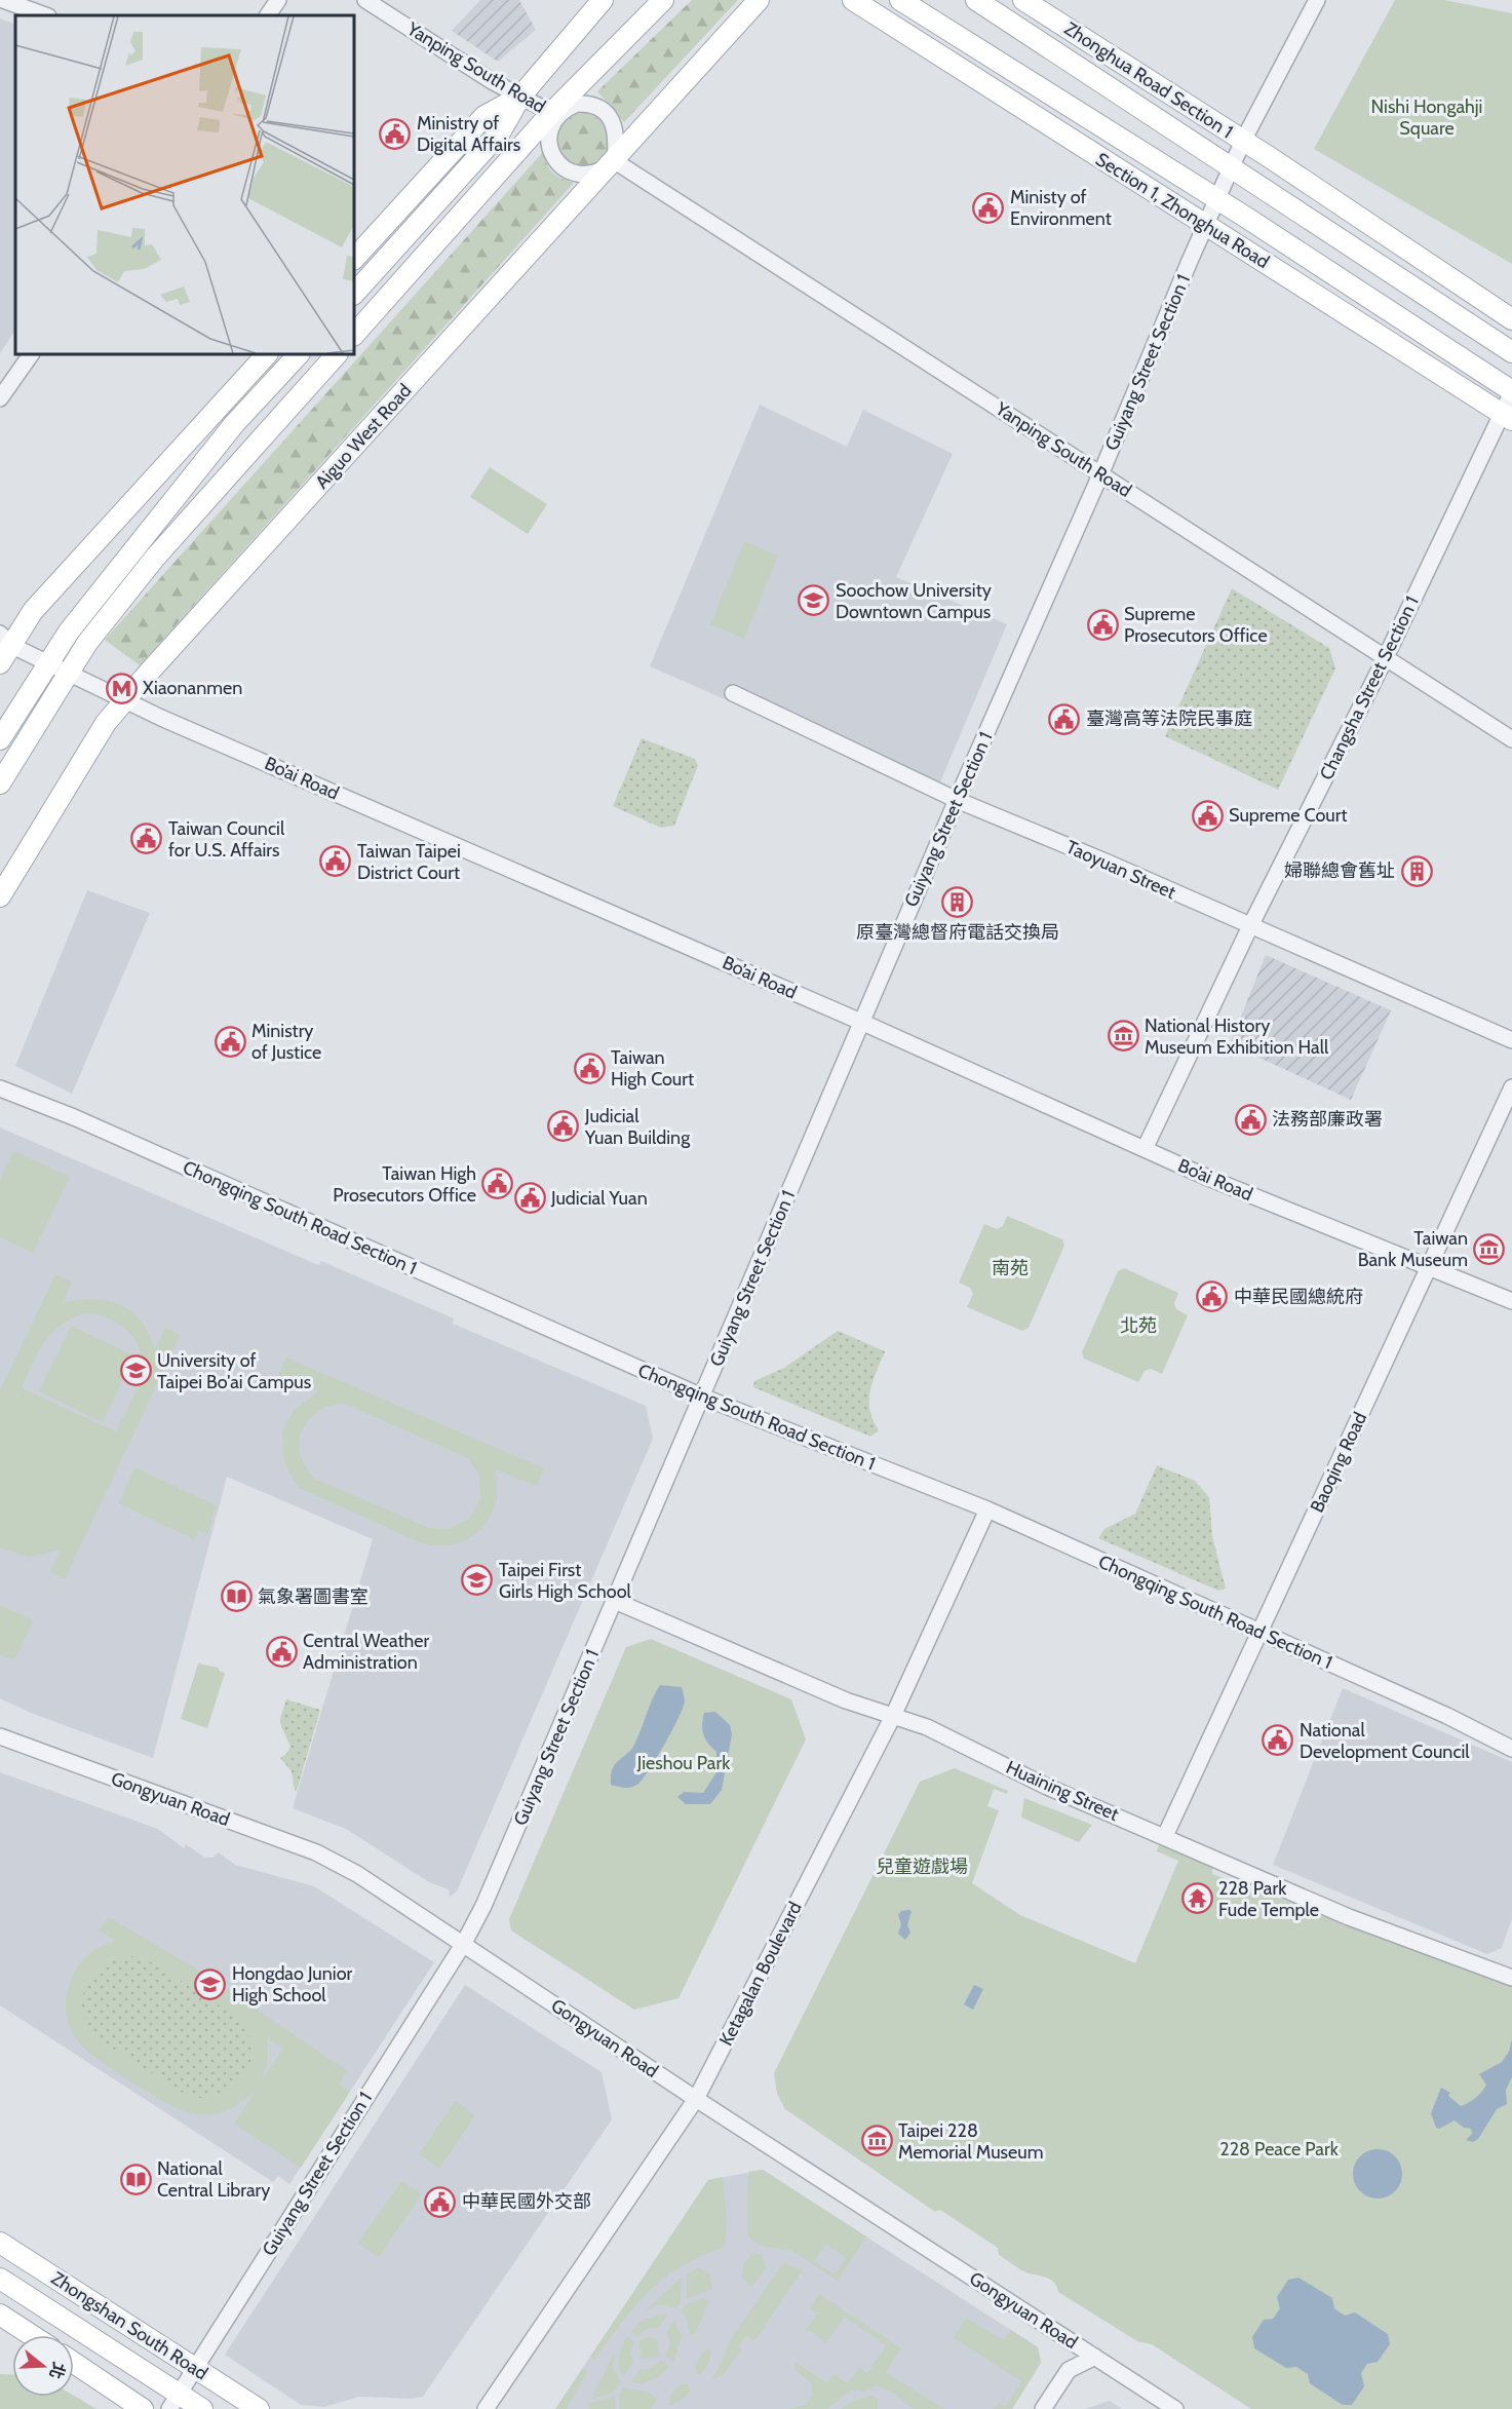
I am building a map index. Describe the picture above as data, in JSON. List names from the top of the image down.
{
  "streets": {
    "main road": [
      "Zhonghua Road Section 1",
      "Section 1, Zhonghua Road",
      "Aiguo West Road",
      "Zhongshan South Road"
    ],
    "street": [
      "Yanping South Road",
      "Guiyang Street Section 1",
      "Changsha Street Section 1",
      "Bo’ai Road",
      "Taoyuan Street",
      "Chongqing South Road Section 1",
      "Baoqing Road",
      "Huaining Street",
      "Gongyuan Road",
      "Ketagalan Boulevard"
    ]
  },
  "crossings": [
    ["Yanping South Road", "Guiyang Street Section 1"],
    ["Yanping South Road", "Aiguo West Road"],
    ["Yanping South Road", "Changsha Street Section 1"],
    ["Zhonghua Road Section 1", "Guiyang Street Section 1"],
    ["Section 1, Zhonghua Road", "Guiyang Street Section 1"],
    ["Section 1, Zhonghua Road", "Changsha Street Section 1"],
    ["Guiyang Street Section 1", "Bo’ai Road"],
    ["Guiyang Street Section 1", "Taoyuan Street"],
    ["Guiyang Street Section 1", "Chongqing South Road Section 1"],
    ["Guiyang Street Section 1", "Huaining Street"],
    ["Guiyang Street Section 1", "Gongyuan Road"],
    ["Guiyang Street Section 1", "Zhongshan South Road"],
    ["Aiguo West Road", "Bo’ai Road"],
    ["Changsha Street Section 1", "Bo’ai Road"],
    ["Changsha Street Section 1", "Taoyuan Street"],
    ["Bo’ai Road", "Baoqing Road"],
    ["Chongqing South Road Section 1", "Baoqing Road"],
    ["Chongqing South Road Section 1", "Ketagalan Boulevard"],
    ["Baoqing Road", "Huaining Street"],
    ["Huaining Street", "Ketagalan Boulevard"],
    ["Gongyuan Road", "Ketagalan Boulevard"]
  ],
  "parks": [
    "Nishi Hongahji Square",
    "南苑",
    "北苑",
    "Jieshou Park",
    "兒童遊戲場",
    "228 Peace Park"
  ],
  "places": {
    "public building": [
      "Ministry of Digital Affairs",
      "Ministy of Environment",
      "Supreme Prosecutors Office",
      "臺灣高等法院民事庭",
      "Supreme Court",
      "Taiwan Council for U.S. Affairs",
      "Taiwan Taipei District Court",
      "Ministry of Justice",
      "Taiwan High Court",
      "法務部廉政署",
      "Judicial Yuan Building",
      "Taiwan High Prosecutors Office",
      "Judicial Yuan",
      "中華民國總統府",
      "Central Weather Administration",
      "National Development Council",
      "中華民國外交部"
    ],
    "school or university": [
      "Soochow University Downtown Campus",
      "University of Taipei Bo'ai Campus",
      "Taipei First Girls High School",
      "Hongdao Junior High School"
    ],
    "metro station": ["Xiaonanmen"],
    "building": ["婦聯總會舊址", "原臺灣總督府電話交換局"],
    "museum": ["National History Museum Exhibition Hall", "Taiwan Bank Museum", "Taipei 228 Memorial Museum"],
    "library": ["氣象署圖書室", "National Central Library"],
    "temple": ["228 Park Fude Temple"]
  },
  "north": "right"
}
